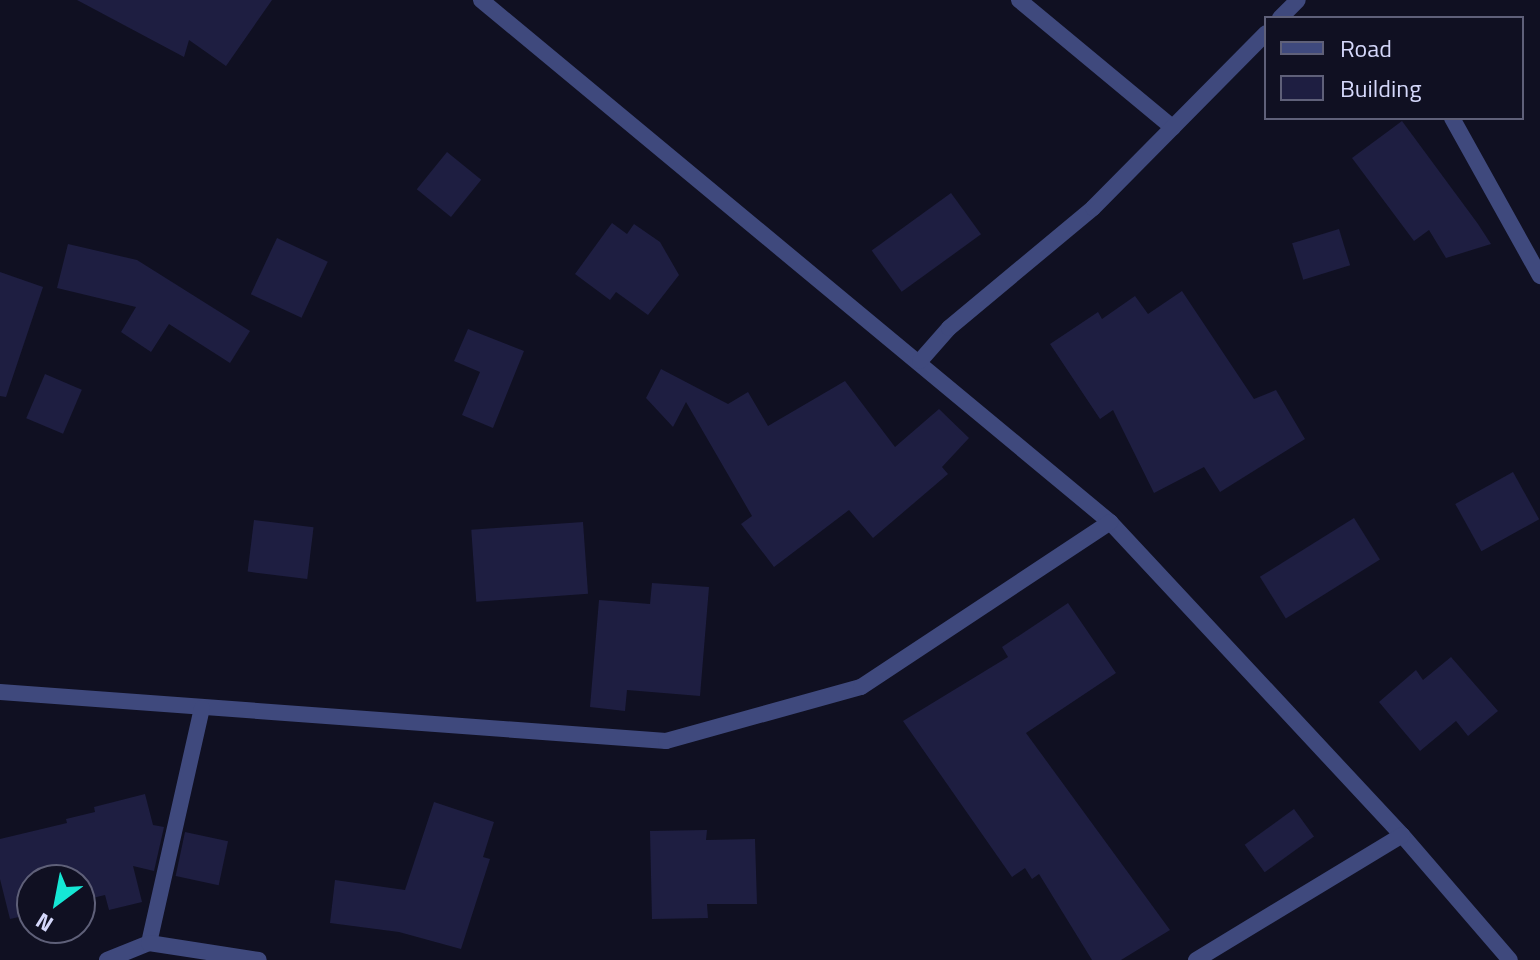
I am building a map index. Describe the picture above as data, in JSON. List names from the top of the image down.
{
  "legend": ["Road", "Building"],
  "north": "bottom left"
}
